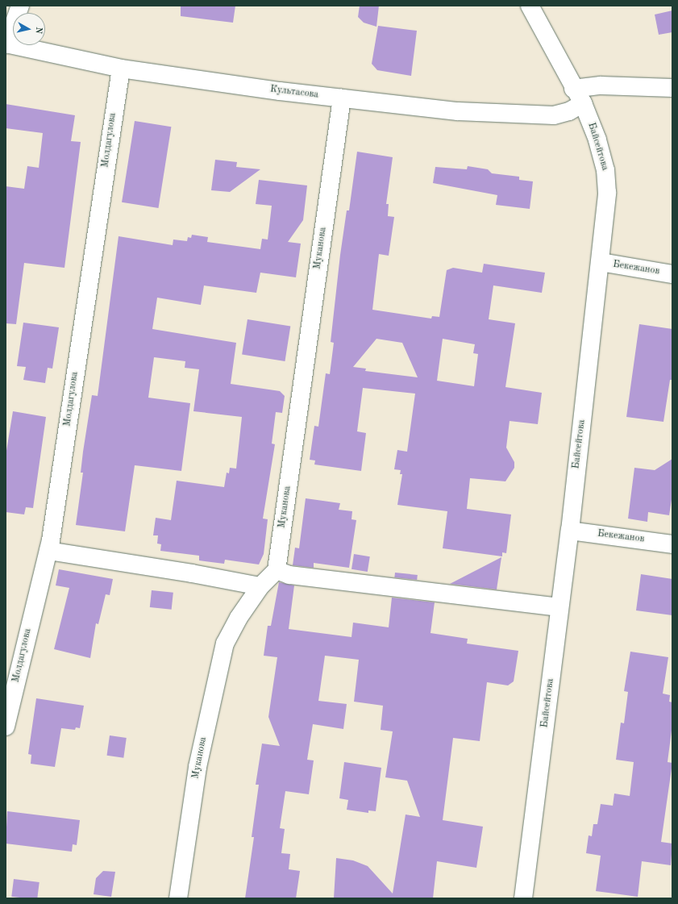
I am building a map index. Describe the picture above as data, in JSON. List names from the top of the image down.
{
  "streets": {
    "street": [
      "Культасова",
      "Молдагулова",
      "Байсейтова",
      "Муканова",
      "Бекежанов"
    ]
  },
  "crossings": [
    ["Культасова", "Молдагулова"],
    ["Культасова", "Байсейтова"],
    ["Культасова", "Муканова"],
    ["Байсейтова", "Бекежанов"]
  ],
  "north": "right"
}
